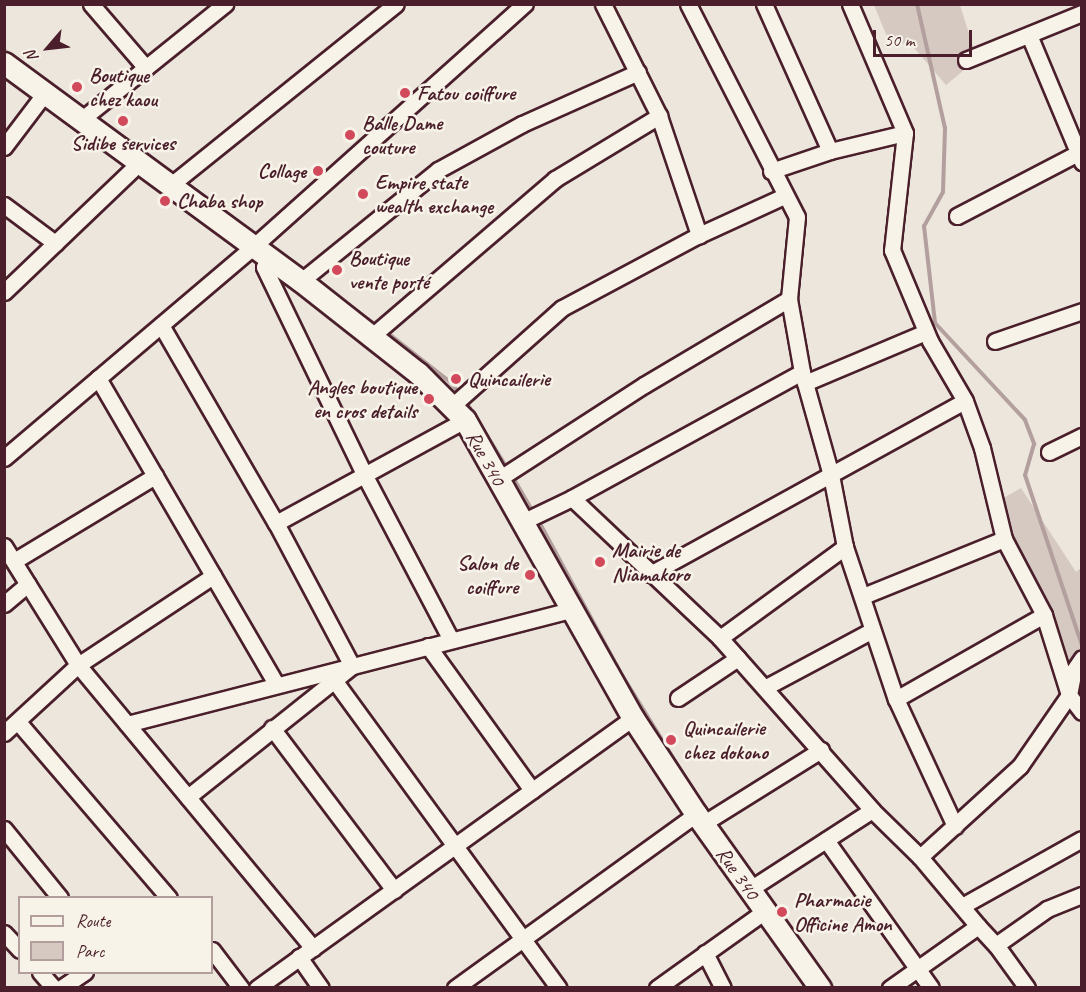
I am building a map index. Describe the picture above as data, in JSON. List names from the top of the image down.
{
  "streets": {
    "street": ["Rue 340"]
  },
  "places": [
    "Boutique chez kaou",
    "Fatou coiffure",
    "Sidibe services",
    "Balle Dame couture",
    "Collage",
    "Empire state wealth exchange",
    "Chaba shop",
    "Boutique vente porté",
    "Quincailerie",
    "Angles boutique en cros details",
    "Mairie de Niamakoro",
    "Salon de coiffure",
    "Quincailerie chez dokono",
    "Pharmacie Officine Amon"
  ],
  "legend": ["Route", "Parc"],
  "scale_bar": "50 m",
  "north": "bottom left"
}
